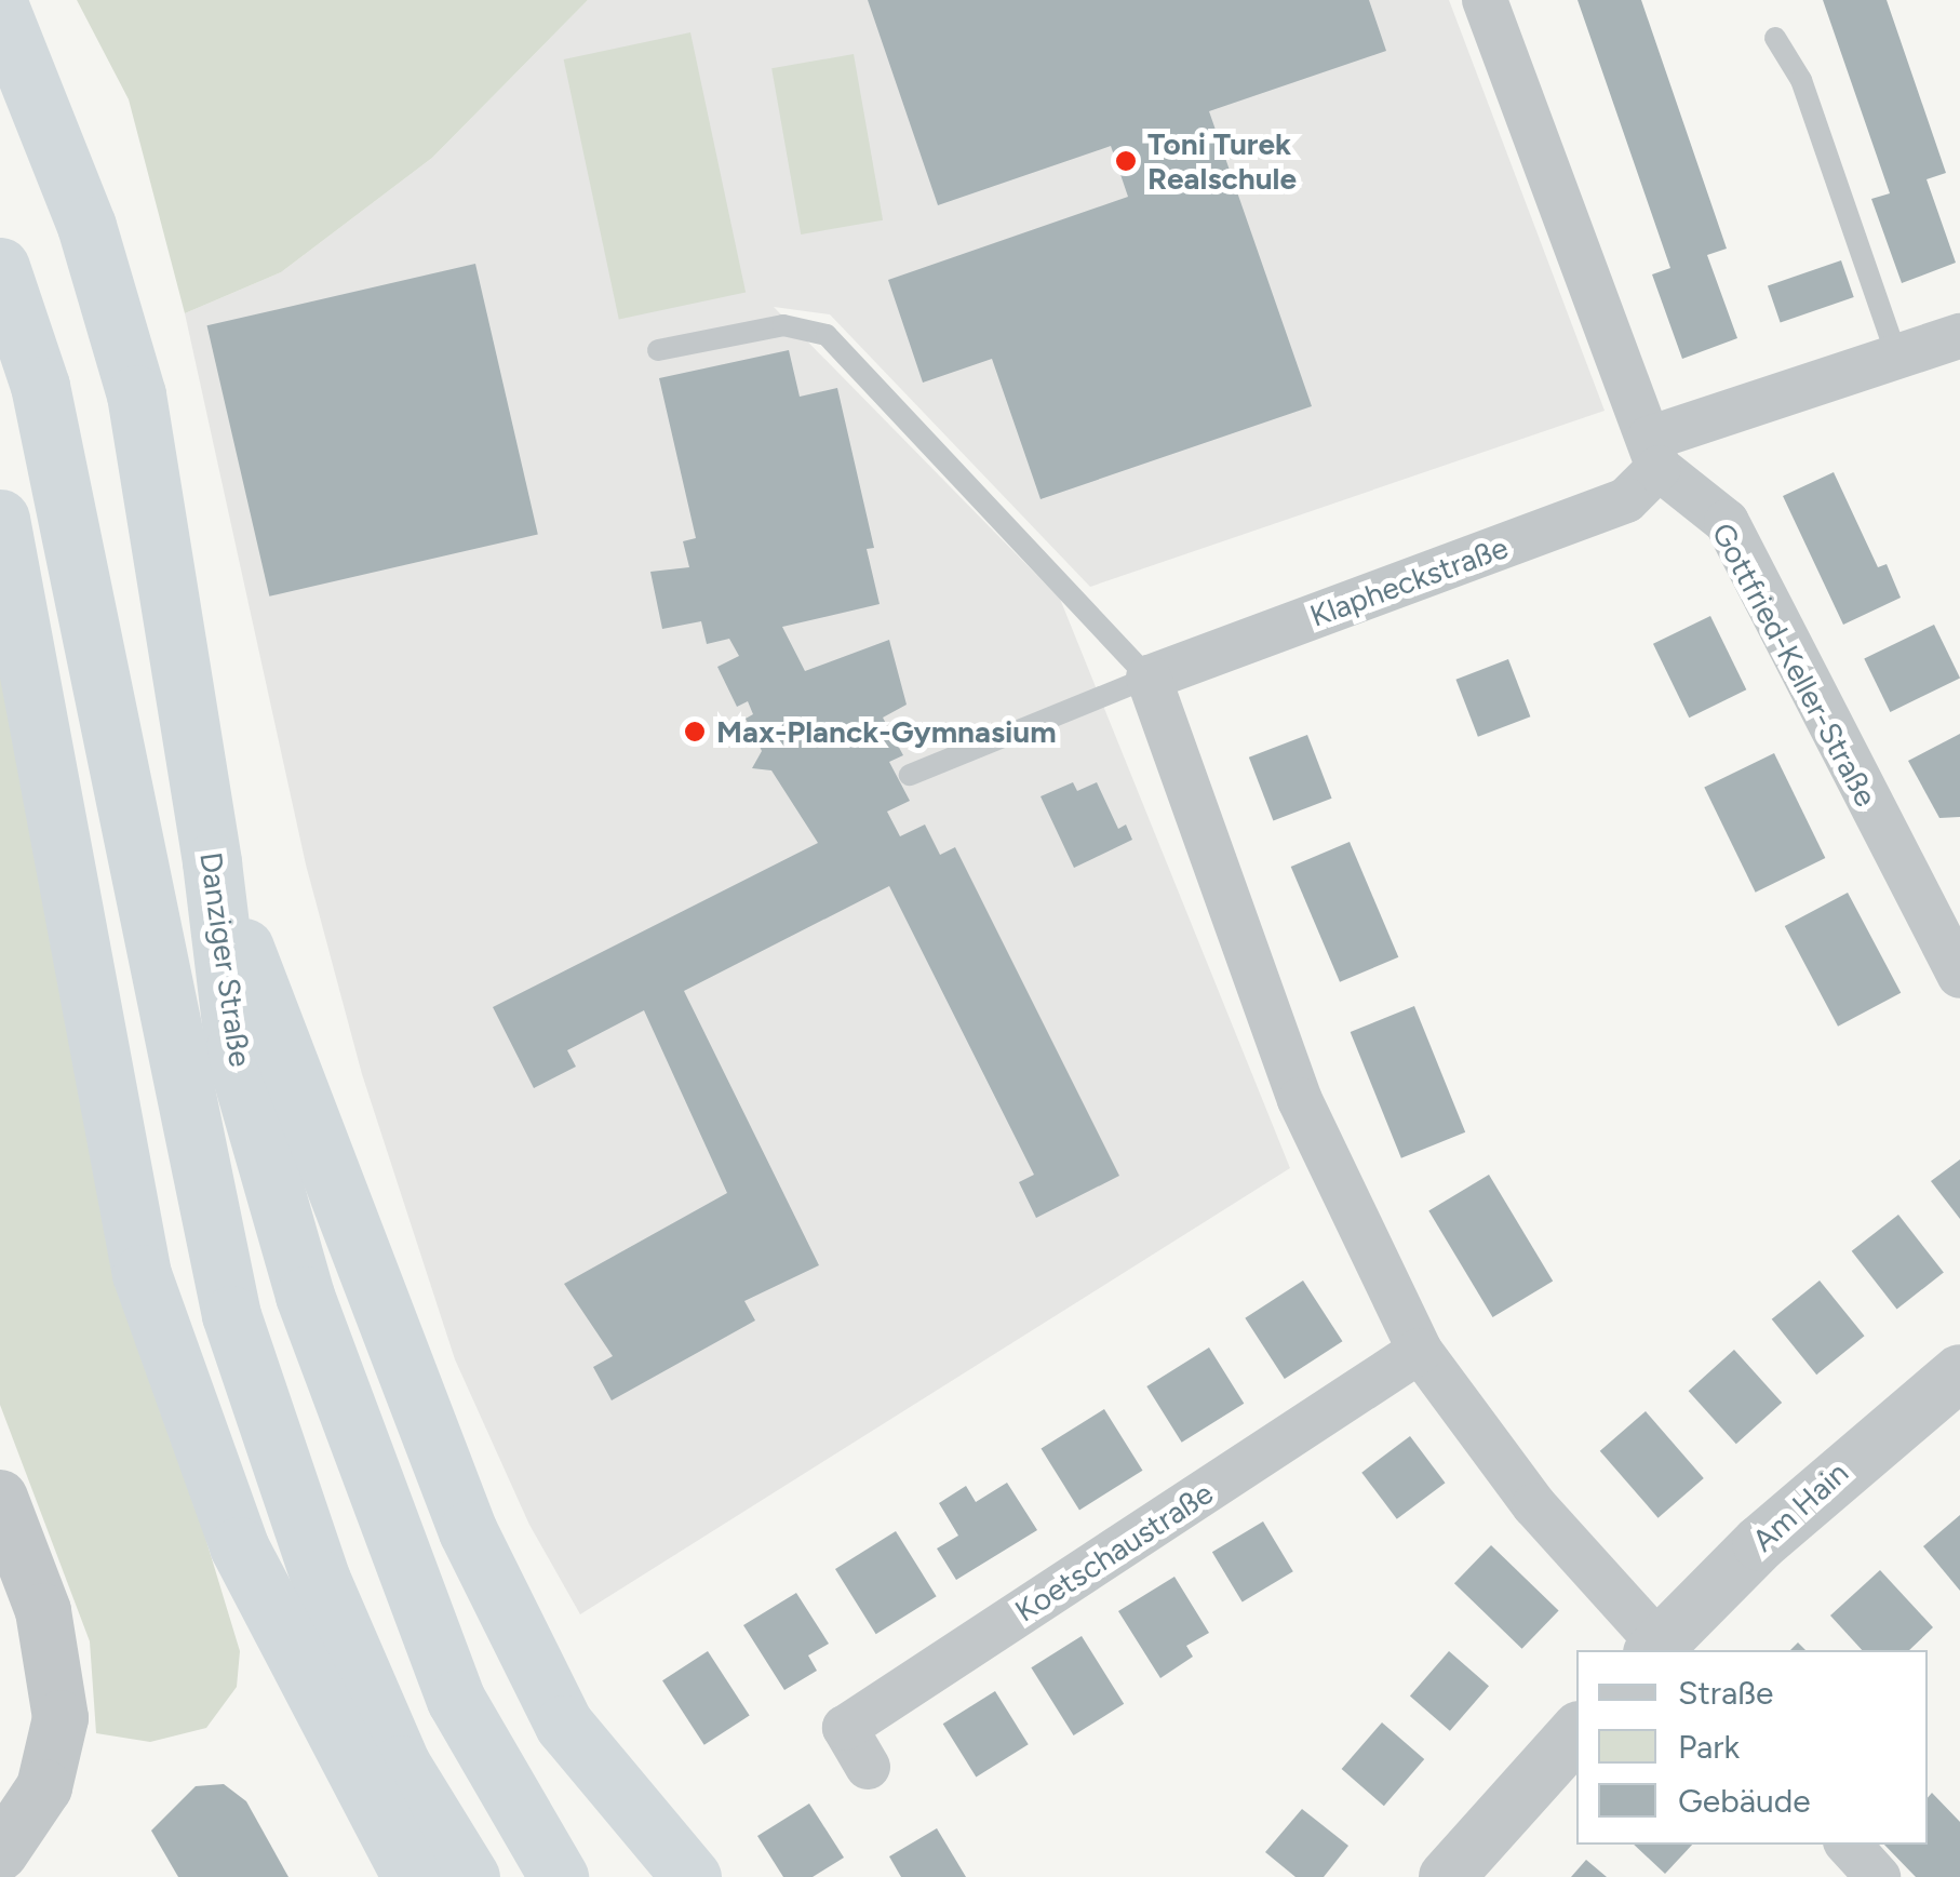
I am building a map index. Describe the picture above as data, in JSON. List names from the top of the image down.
{
  "streets": {
    "highway": ["Danziger Straße"],
    "street": [
      "Klapheckstraße",
      "Gottfried-Keller-Straße",
      "Am Hain",
      "Koetschaustraße"
    ]
  },
  "crossings": [
    ["Klapheckstraße", "Gottfried-Keller-Straße"]
  ],
  "places": ["Toni Turek Realschule", "Max-Planck-Gymnasium"],
  "legend": ["Straße", "Park", "Gebäude"]
}
